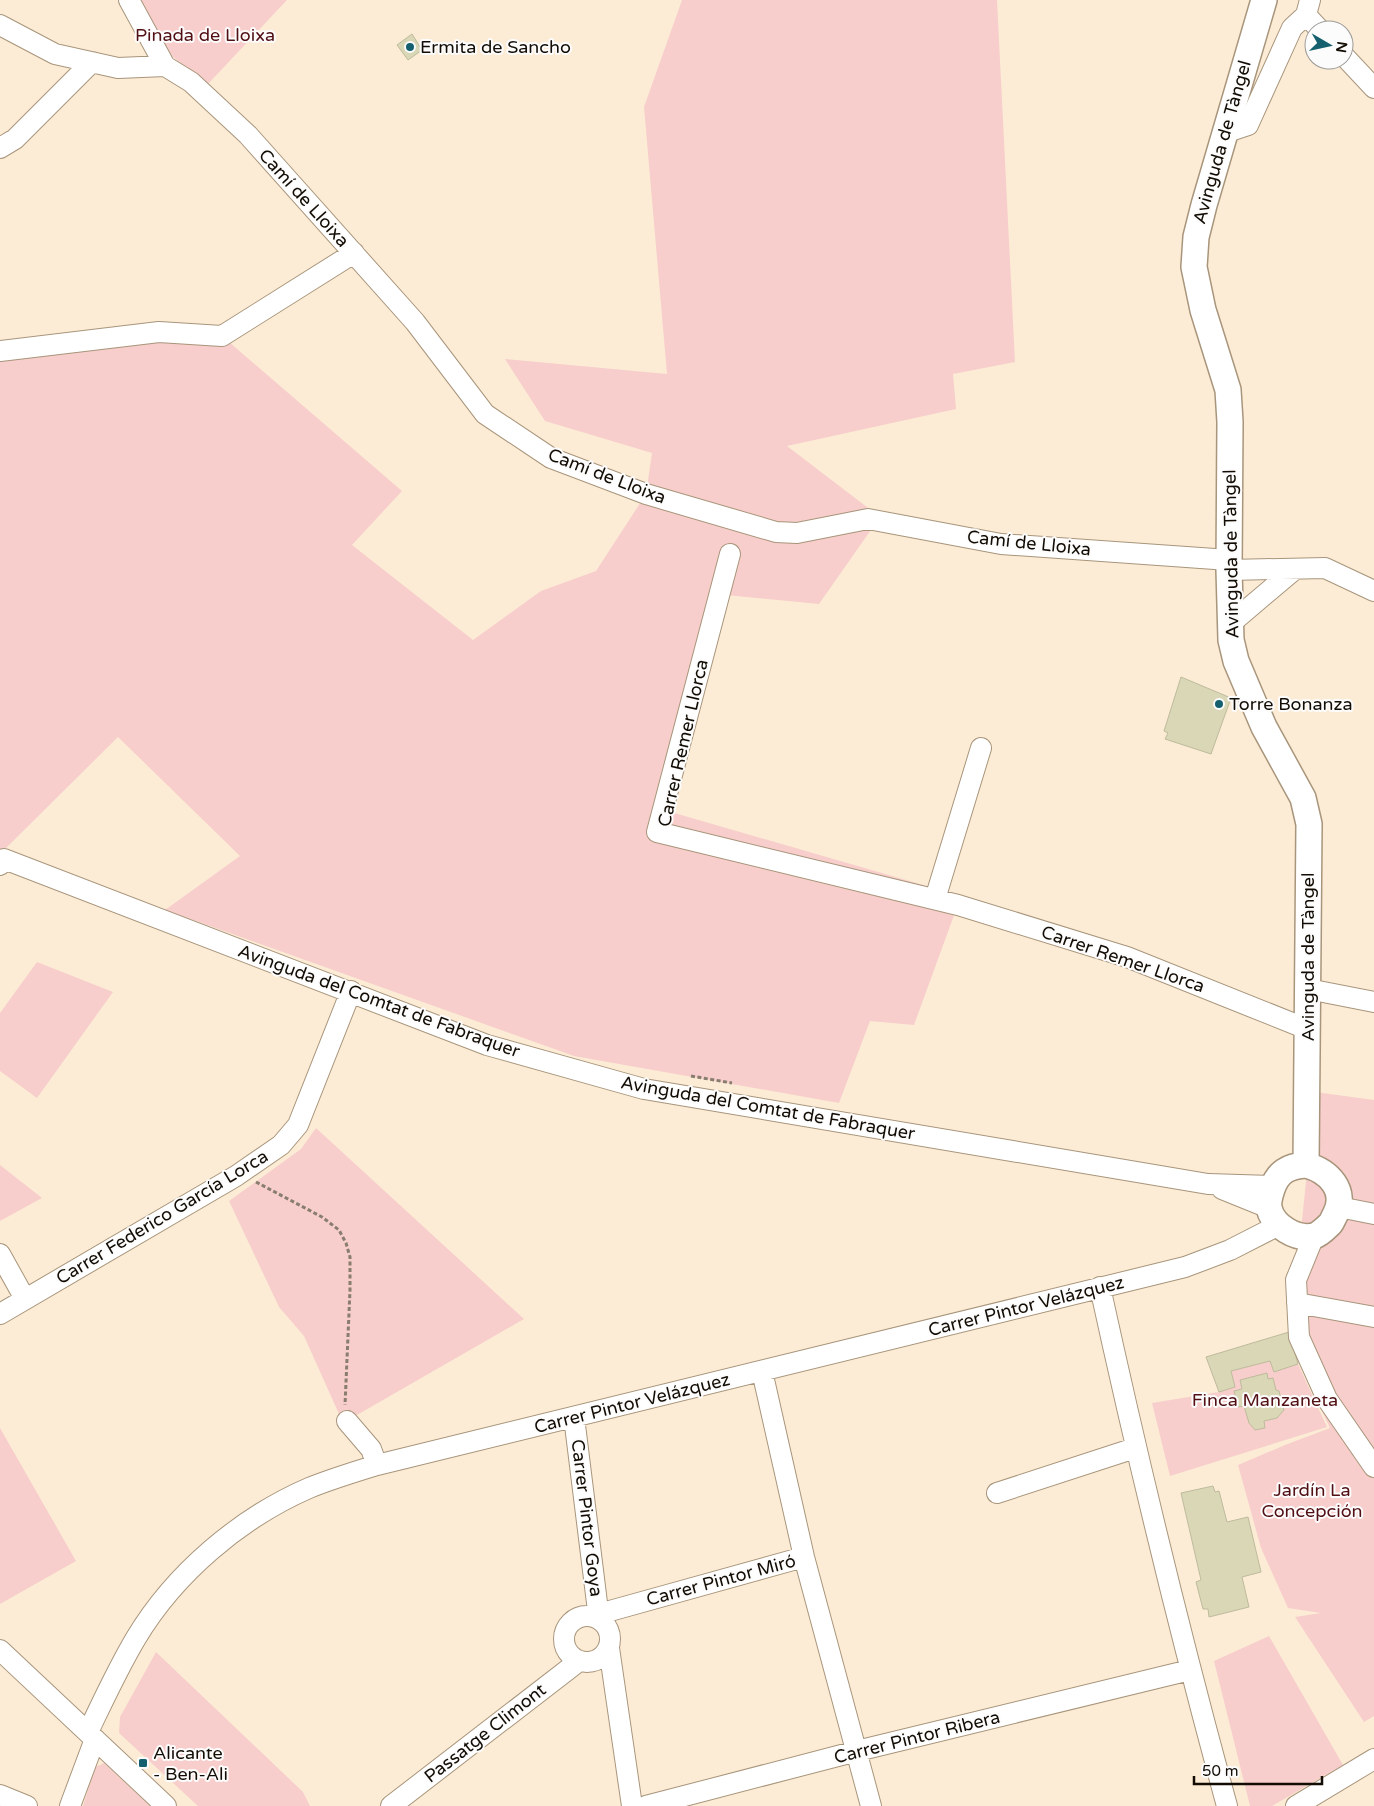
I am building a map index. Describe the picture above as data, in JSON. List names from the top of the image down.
{
  "streets": {
    "main road": ["Avinguda de Tàngel"],
    "street": [
      "Camí de Lloixa",
      "Carrer Remer Llorca",
      "Avinguda del Comtat de Fabraquer",
      "Carrer Federico García Lorca",
      "Carrer Pintor Velázquez",
      "Carrer Pintor Goya",
      "Carrer Pintor Miró",
      "Passatge Climont",
      "Carrer Pintor Ribera"
    ]
  },
  "crossings": [
    ["Avinguda de Tàngel", "Camí de Lloixa"],
    ["Avinguda de Tàngel", "Carrer Remer Llorca"],
    ["Avinguda de Tàngel", "Avinguda del Comtat de Fabraquer"],
    ["Avinguda de Tàngel", "Carrer Pintor Velázquez"],
    ["Avinguda del Comtat de Fabraquer", "Carrer Federico García Lorca"],
    ["Avinguda del Comtat de Fabraquer", "Carrer Pintor Velázquez"],
    ["Carrer Pintor Velázquez", "Carrer Pintor Goya"],
    ["Carrer Pintor Velázquez", "Carrer Pintor Miró"],
    ["Carrer Pintor Goya", "Carrer Pintor Miró"],
    ["Carrer Pintor Goya", "Passatge Climont"],
    ["Carrer Pintor Miró", "Passatge Climont"]
  ],
  "parks": ["Pinada de Lloixa", "Finca Manzaneta", "Jardín La Concepción"],
  "places": {
    "other": ["Ermita de Sancho", "Torre Bonanza"],
    "transit": ["Alicante - Ben-Ali"]
  },
  "scale_bar": "50 m",
  "north": "right"
}
